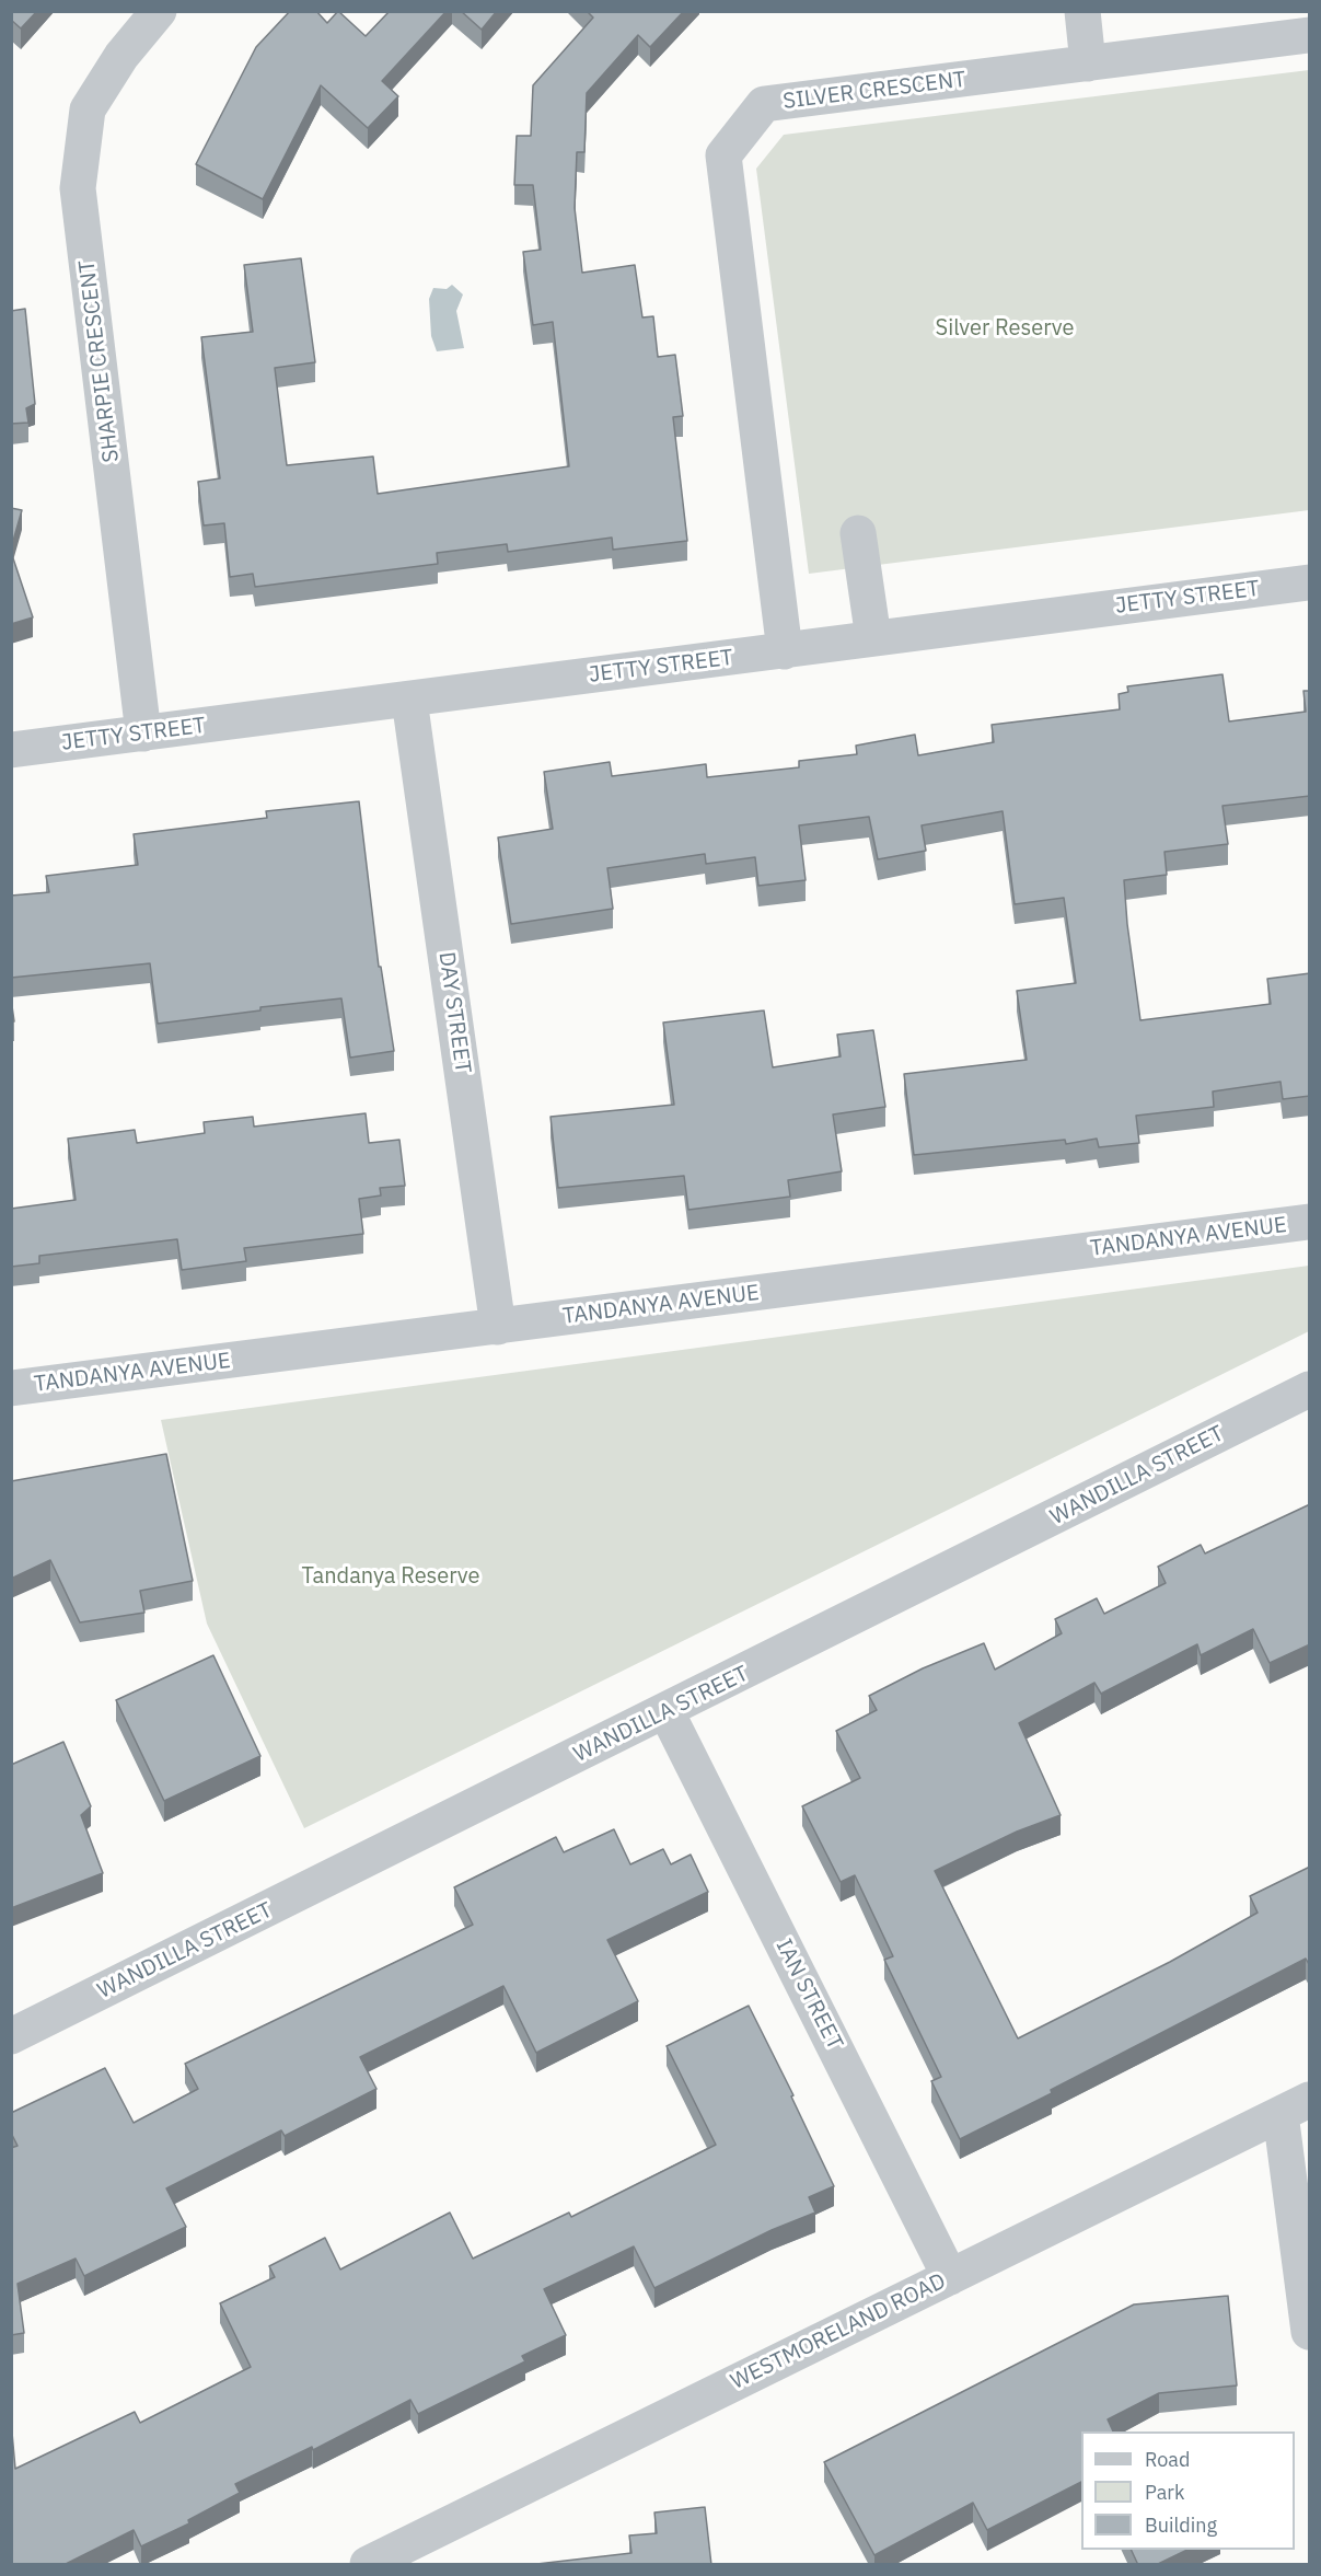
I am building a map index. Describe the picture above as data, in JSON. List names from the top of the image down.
{
  "streets": {
    "street": [
      "SILVER CRESCENT",
      "SHARPIE CRESCENT",
      "JETTY STREET",
      "DAY STREET",
      "TANDANYA AVENUE",
      "WANDILLA STREET",
      "IAN STREET",
      "WESTMORELAND ROAD"
    ]
  },
  "crossings": [
    ["SILVER CRESCENT", "JETTY STREET"],
    ["SHARPIE CRESCENT", "JETTY STREET"],
    ["JETTY STREET", "DAY STREET"],
    ["DAY STREET", "TANDANYA AVENUE"],
    ["WANDILLA STREET", "IAN STREET"],
    ["IAN STREET", "WESTMORELAND ROAD"]
  ],
  "parks": ["Silver Reserve", "Tandanya Reserve"],
  "legend": ["Road", "Park", "Building"]
}
